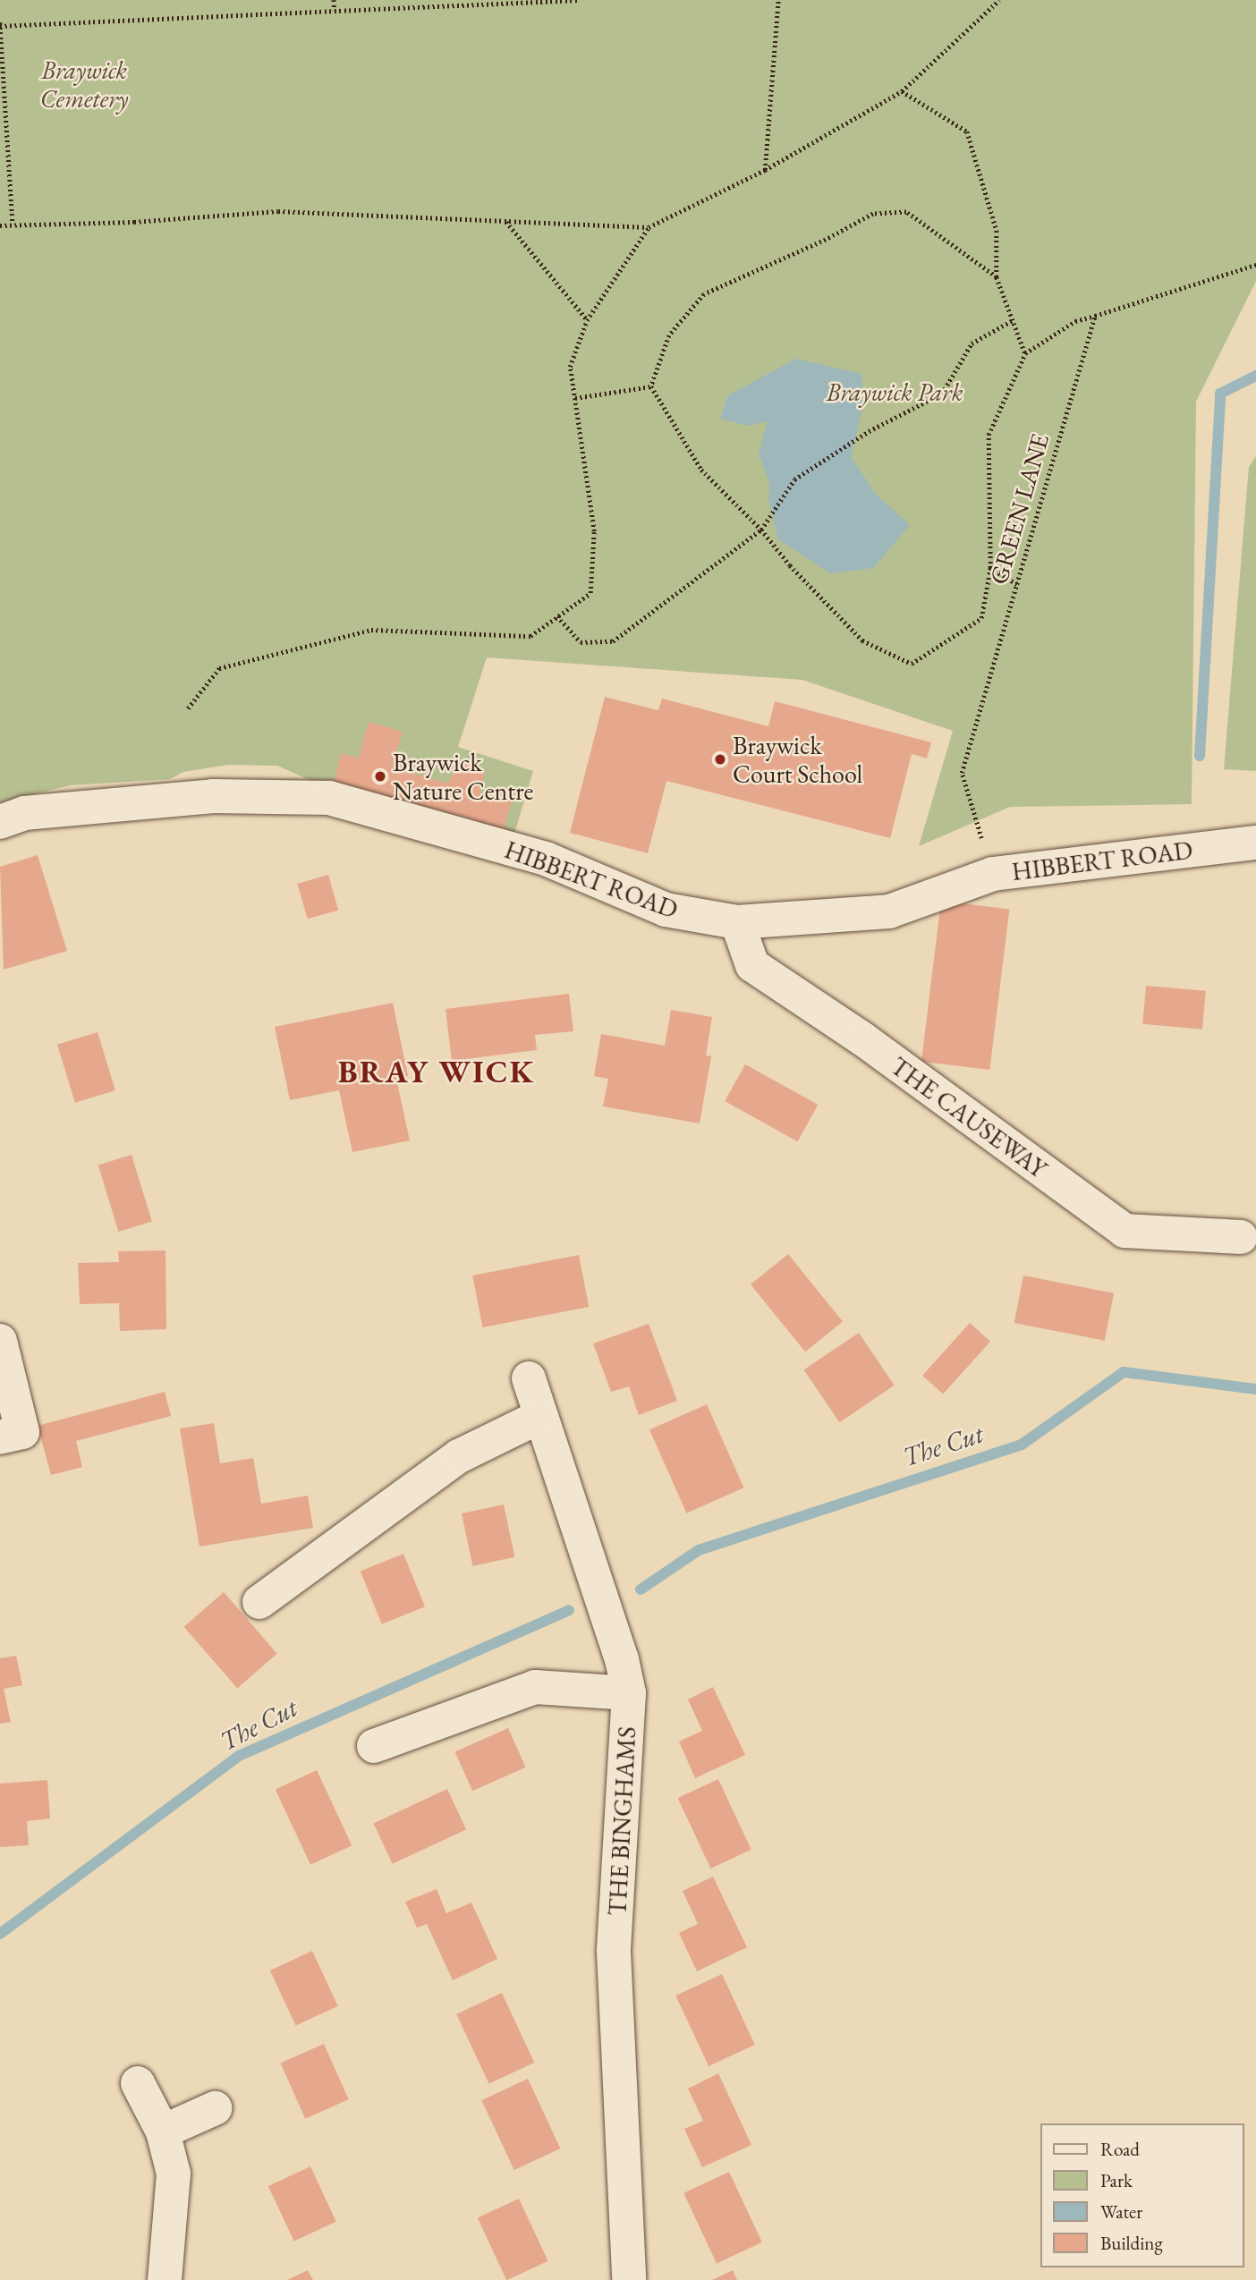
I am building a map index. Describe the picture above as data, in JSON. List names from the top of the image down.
{
  "streets": {
    "street": ["HIBBERT ROAD", "THE CAUSEWAY", "THE BINGHAMS"],
    "path": ["GREEN LANE"]
  },
  "crossings": [
    ["GREEN LANE", "HIBBERT ROAD"],
    ["HIBBERT ROAD", "THE CAUSEWAY"]
  ],
  "districts": ["BRAY WICK"],
  "water": ["The Cut"],
  "parks": ["Braywick Cemetery", "Braywick Park"],
  "places": ["Braywick Court School", "Braywick Nature Centre"],
  "legend": [
    "Road",
    "Park",
    "Water",
    "Building"
  ]
}
